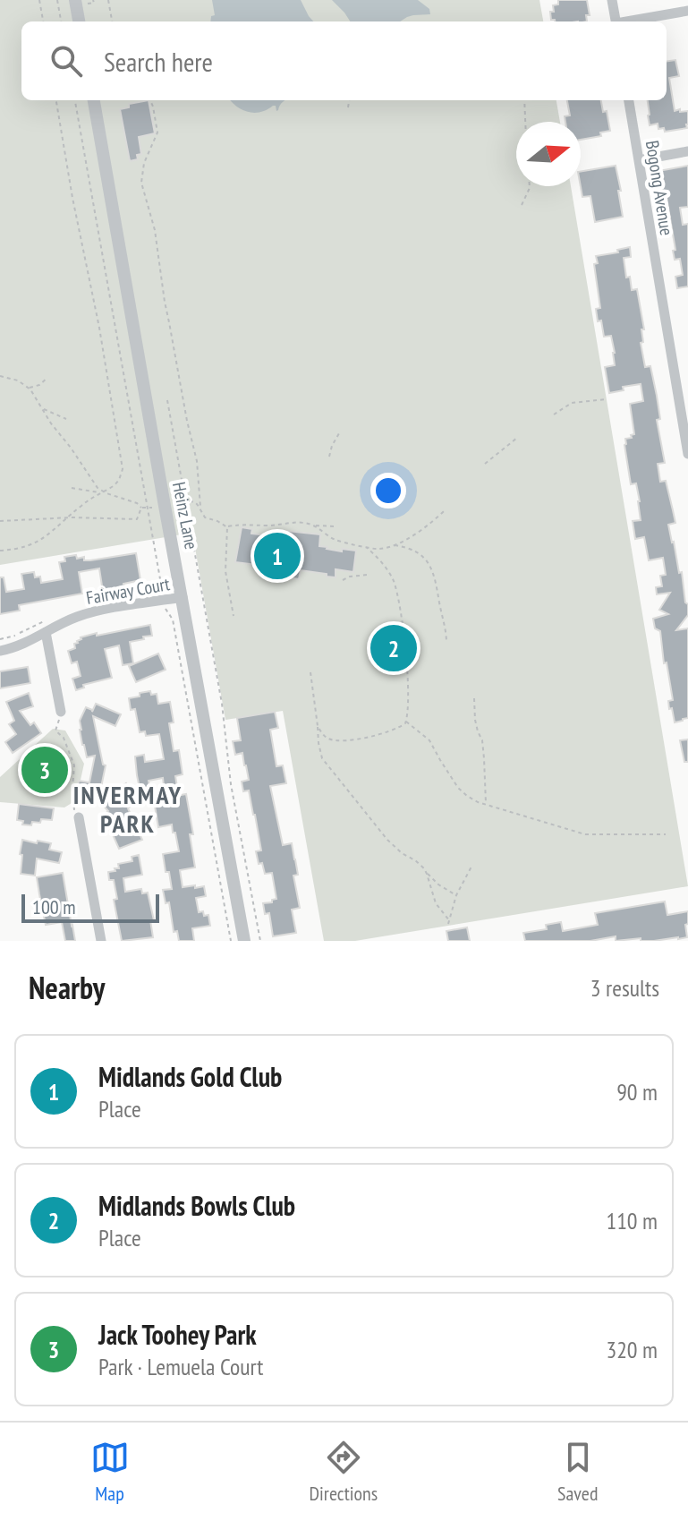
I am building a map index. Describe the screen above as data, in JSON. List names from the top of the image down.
{
  "streets": {
    "street": ["Bogong Avenue", "Heinz Lane", "Fairway Court"]
  },
  "crossings": [
    ["Heinz Lane", "Fairway Court"]
  ],
  "districts": ["INVERMAY PARK"],
  "scale_bar": "100 m",
  "north": "right",
  "page": {
    "search": "Search here",
    "pins": ["1", "2", "3"],
    "scale": "100 m",
    "heading": ["Nearby", "3 results"],
    "list": [
      {
        "mark": "1",
        "name": "Midlands Gold Club",
        "note": "Place",
        "value": "90 m"
      },
      {
        "mark": "2",
        "name": "Midlands Bowls Club",
        "note": "Place",
        "value": "110 m"
      },
      {
        "mark": "3",
        "name": "Jack Toohey Park",
        "note": "Park · Lemuela Court",
        "value": "320 m"
      }
    ],
    "nav": ["Map", "Directions", "Saved"]
  }
}
